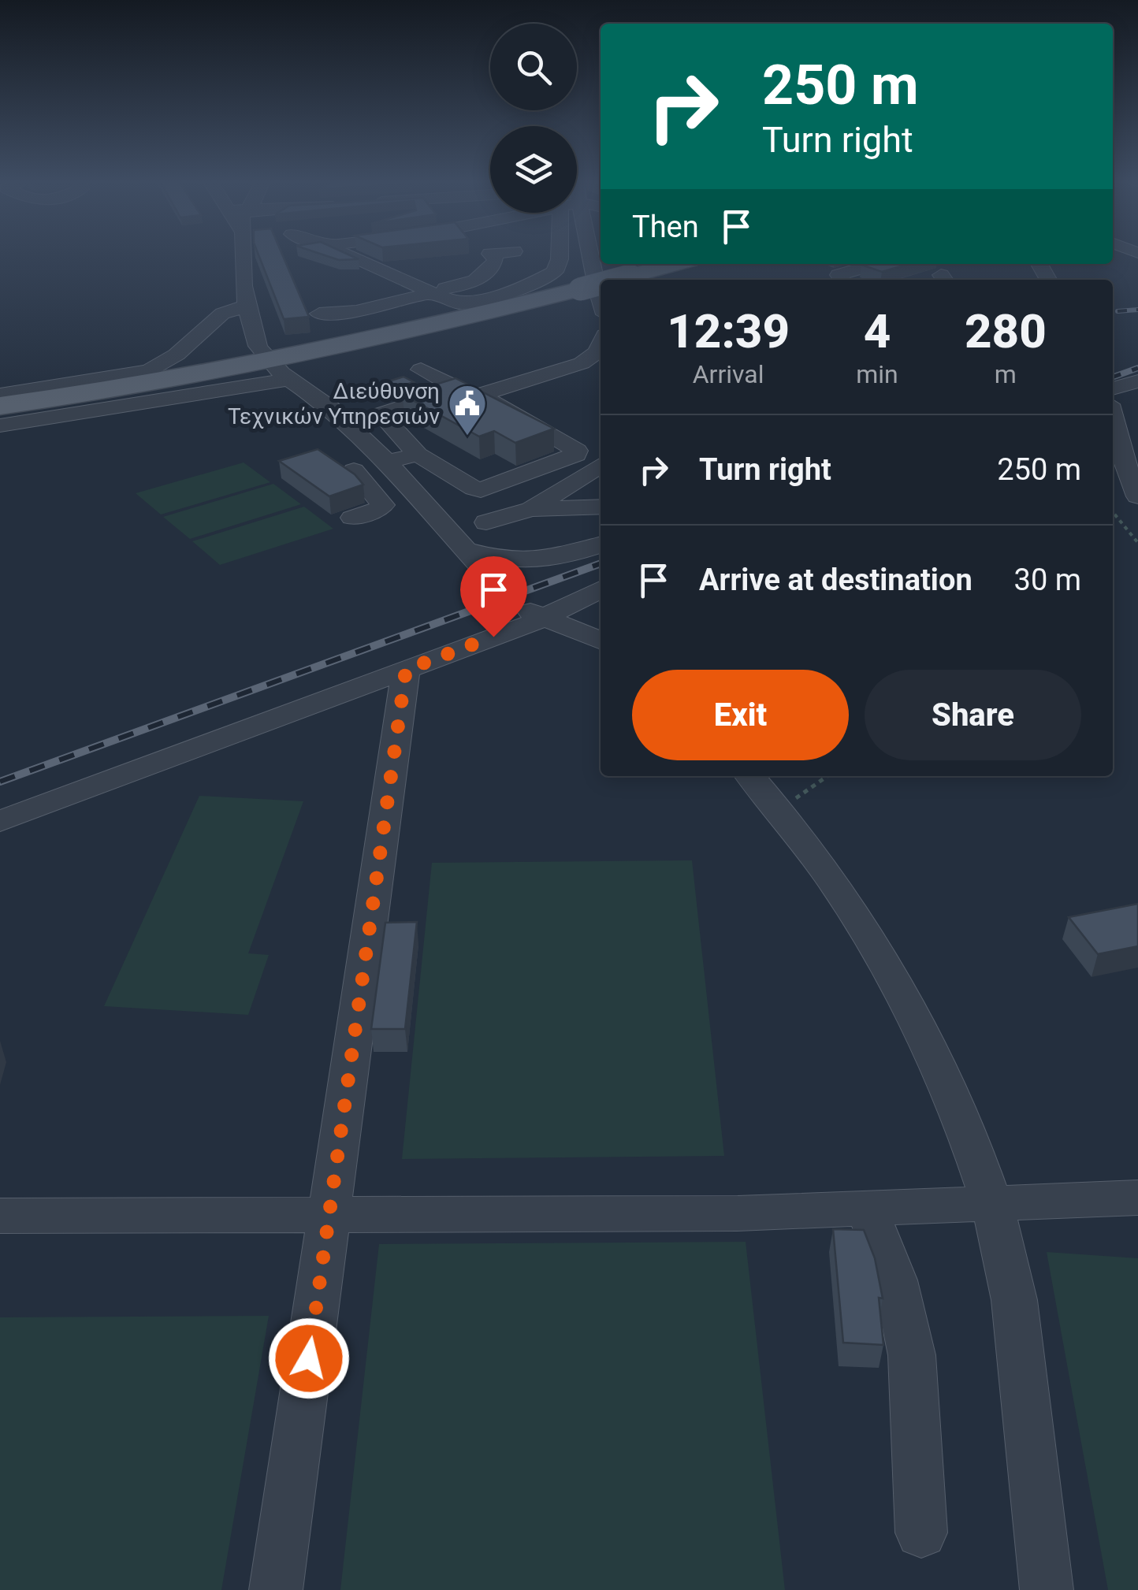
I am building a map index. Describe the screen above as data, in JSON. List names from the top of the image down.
{
  "places": {
    "public building": ["Διεύθυνση Τεχνικών Υπηρεσιών"]
  },
  "page": {
    "turn": ["250 m", "Turn right"],
    "then": "Then",
    "eta": [
      "12:39",
      "Arrival",
      "4",
      "min",
      "280",
      "m"
    ],
    "list": [
      {
        "name": "Turn right",
        "value": "250 m"
      },
      {
        "name": "Arrive at destination",
        "value": "30 m"
      }
    ],
    "buttons": ["Exit", "Share"]
  }
}
